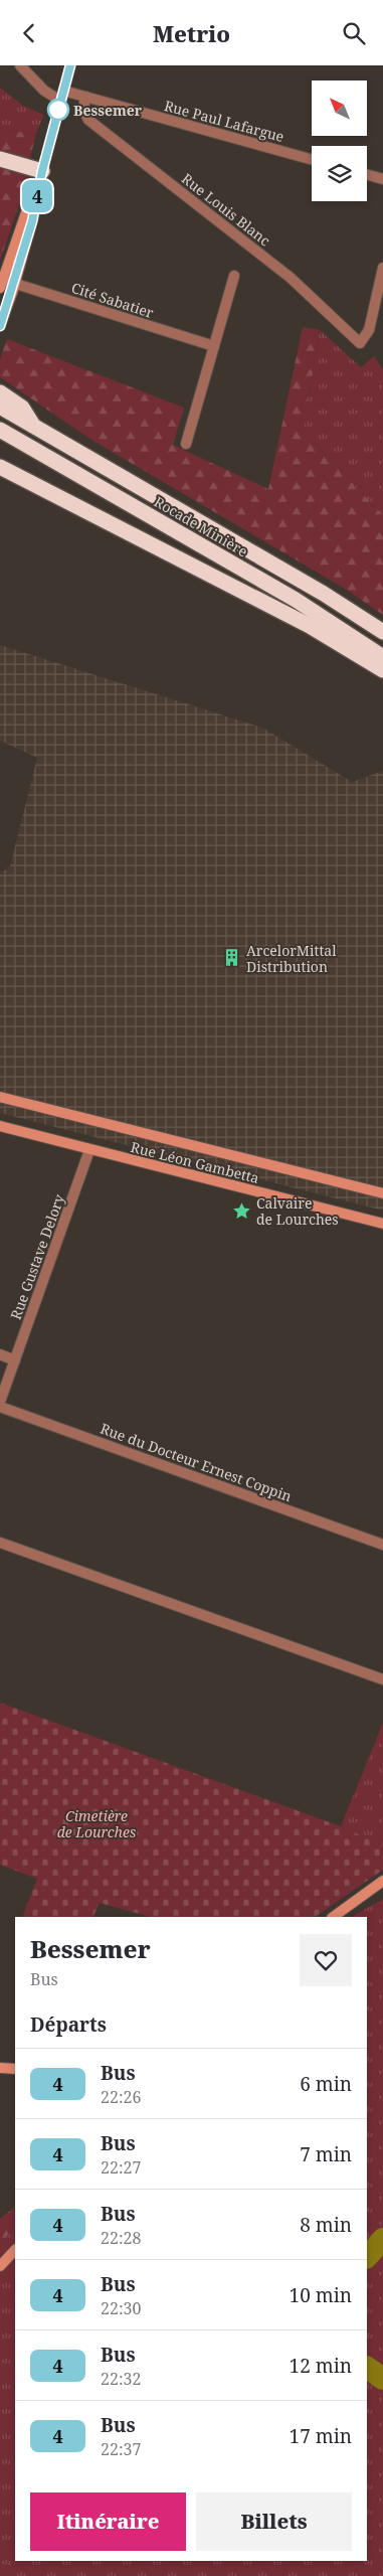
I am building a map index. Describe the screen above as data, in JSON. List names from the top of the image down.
{
  "streets": {
    "highway": ["Rocade Minière"],
    "street": [
      "Rue Paul Lafargue",
      "Rue Louis Blanc",
      "Cité Sabatier",
      "Rue Léon Gambetta",
      "Rue Gustave Delory",
      "Rue du Docteur Ernest Coppin"
    ]
  },
  "crossings": [
    ["Rue Paul Lafargue", "Rue Louis Blanc"],
    ["Rue Léon Gambetta", "Rue Gustave Delory"]
  ],
  "parks": ["Cimetière de Lourches"],
  "places": {
    "other": ["Bessemer"],
    "building": ["ArcelorMittal Distribution"],
    "place": ["Calvaire de Lourches"]
  },
  "lines": ["bus line 4"],
  "north": "top left",
  "page": {
    "header": "Metrio",
    "on_map": "4",
    "heading": [
      ["Bessemer", "Bus"],
      "Départs"
    ],
    "list": [
      {
        "mark": "4",
        "name": "Bus",
        "note": "22:26",
        "value": "6 min"
      },
      {
        "mark": "4",
        "name": "Bus",
        "note": "22:27",
        "value": "7 min"
      },
      {
        "mark": "4",
        "name": "Bus",
        "note": "22:28",
        "value": "8 min"
      },
      {
        "mark": "4",
        "name": "Bus",
        "note": "22:30",
        "value": "10 min"
      },
      {
        "mark": "4",
        "name": "Bus",
        "note": "22:32",
        "value": "12 min"
      },
      {
        "mark": "4",
        "name": "Bus",
        "note": "22:37",
        "value": "17 min"
      }
    ],
    "buttons": ["Itinéraire", "Billets"]
  }
}
